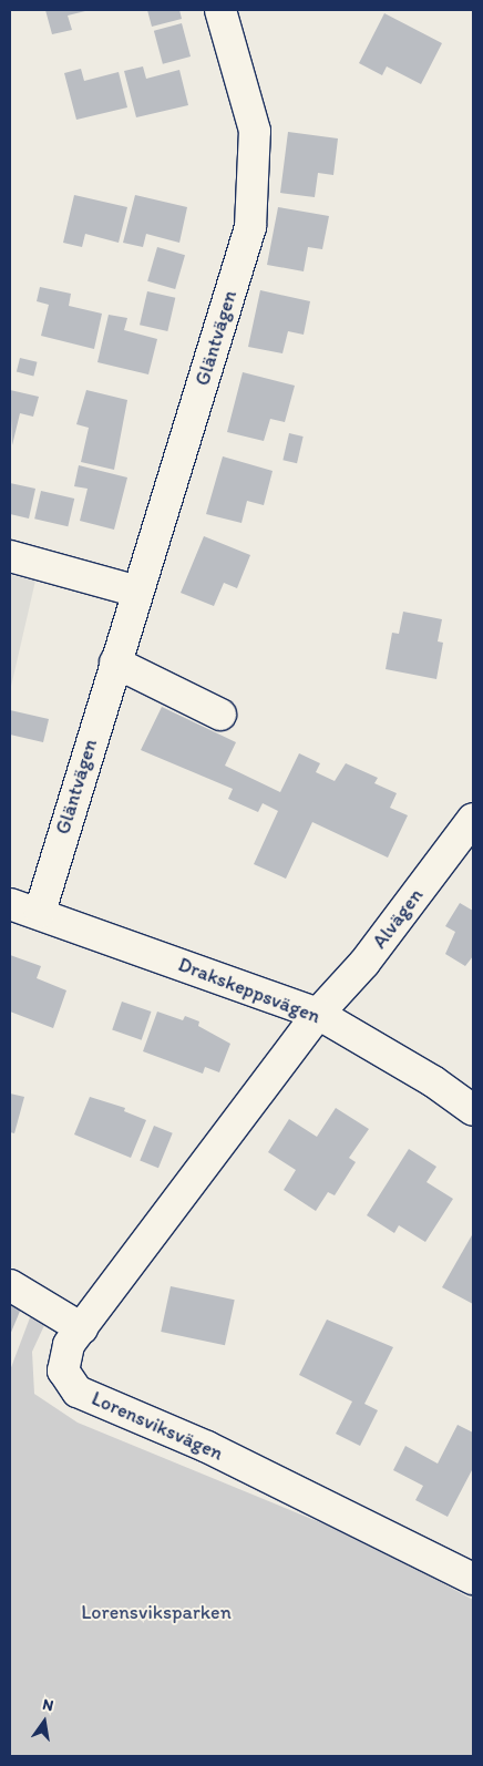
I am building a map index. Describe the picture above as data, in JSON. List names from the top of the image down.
{
  "streets": {
    "street": [
      "Gläntvägen",
      "Alvägen",
      "Drakskeppsvägen",
      "Lorensviksvägen"
    ]
  },
  "crossings": [
    ["Gläntvägen", "Drakskeppsvägen"],
    ["Alvägen", "Drakskeppsvägen"],
    ["Alvägen", "Lorensviksvägen"],
    ["Drakskeppsvägen", "Lorensviksvägen"]
  ],
  "parks": ["Lorensviksparken"],
  "north": "top"
}
